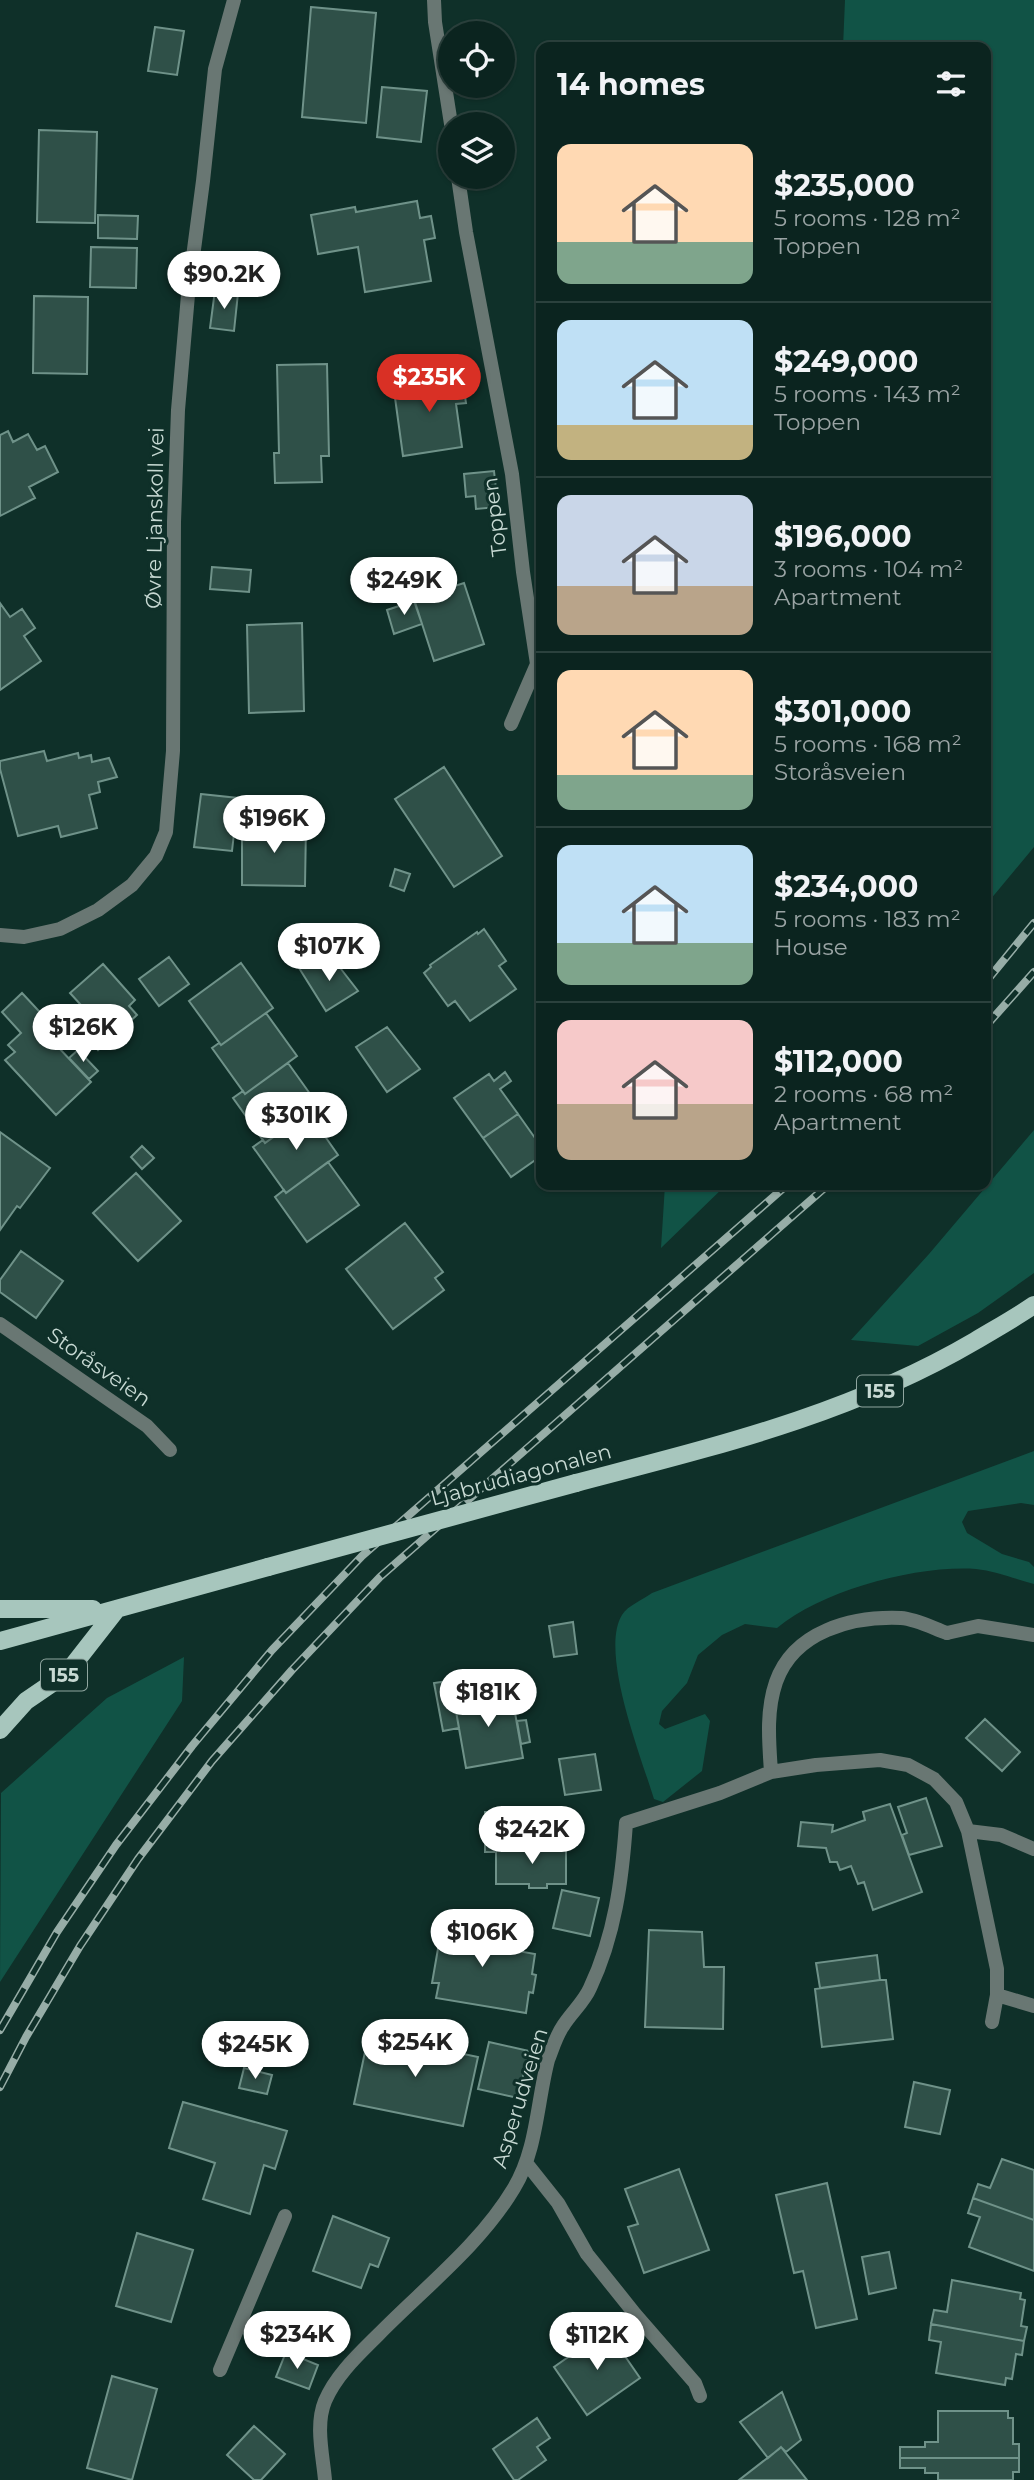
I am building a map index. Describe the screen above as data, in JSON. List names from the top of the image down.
{
  "streets": {
    "main road": ["155", "Ljabrudiagonalen"],
    "street": [
      "Toppen",
      "Øvre Ljanskoll vei",
      "Storåsveien",
      "Asperudveien"
    ]
  },
  "crossings": [
    ["155", "Ljabrudiagonalen"]
  ],
  "page": {
    "heading": "14 homes",
    "list": [
      {
        "name": "$235,000",
        "note": "5 rooms · 128 m² · Toppen"
      },
      {
        "name": "$249,000",
        "note": "5 rooms · 143 m² · Toppen"
      },
      {
        "name": "$196,000",
        "note": "3 rooms · 104 m² · Apartment"
      },
      {
        "name": "$301,000",
        "note": "5 rooms · 168 m² · Storåsveien"
      },
      {
        "name": "$234,000",
        "note": "5 rooms · 183 m² · House"
      },
      {
        "name": "$112,000",
        "note": "2 rooms · 68 m² · Apartment"
      }
    ],
    "price": [
      "$90.2K",
      "$235K",
      "$249K",
      "$196K",
      "$107K",
      "$126K",
      "$301K",
      "$181K",
      "$242K",
      "$106K",
      "$254K",
      "$245K",
      "$234K",
      "$112K"
    ]
  }
}
